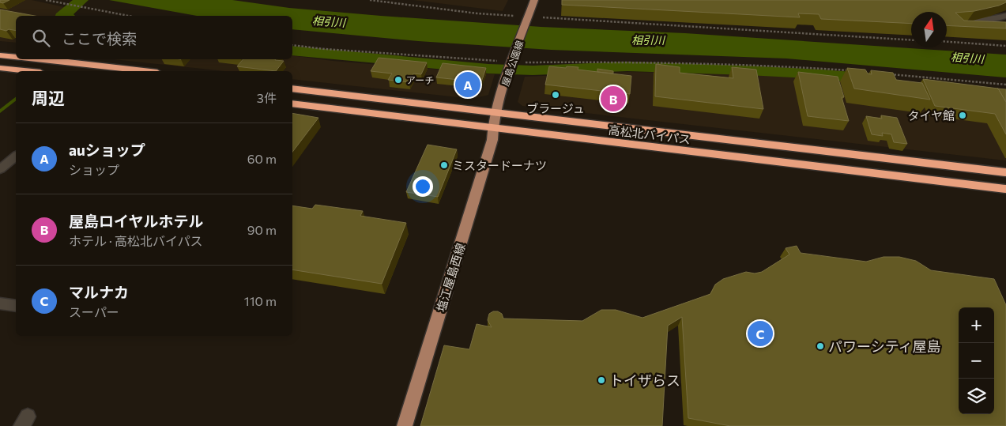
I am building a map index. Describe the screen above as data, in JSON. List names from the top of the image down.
{
  "streets": {
    "highway": ["高松北バイパス"],
    "main road": ["屋島公園線", "塩江屋島西線"]
  },
  "crossings": [
    ["屋島公園線", "高松北バイパス"],
    ["屋島公園線", "塩江屋島西線"],
    ["高松北バイパス", "塩江屋島西線"]
  ],
  "water": ["相引川"],
  "places": [
    "アーチ",
    "ブラージュ",
    "タイヤ館",
    "ミスタードーナツ",
    "パワーシティ屋島",
    "トイザらス"
  ],
  "north": "top",
  "page": {
    "search": "ここで検索",
    "pins": ["A", "B", "C"],
    "heading": ["周辺", "3件"],
    "list": [
      {
        "mark": "A",
        "name": "auショップ",
        "note": "ショップ",
        "value": "60 m"
      },
      {
        "mark": "B",
        "name": "屋島ロイヤルホテル",
        "note": "ホテル · 高松北バイパス",
        "value": "90 m"
      },
      {
        "mark": "C",
        "name": "マルナカ",
        "note": "スーパー",
        "value": "110 m"
      }
    ],
    "map_buttons": ["+", "−"]
  }
}
